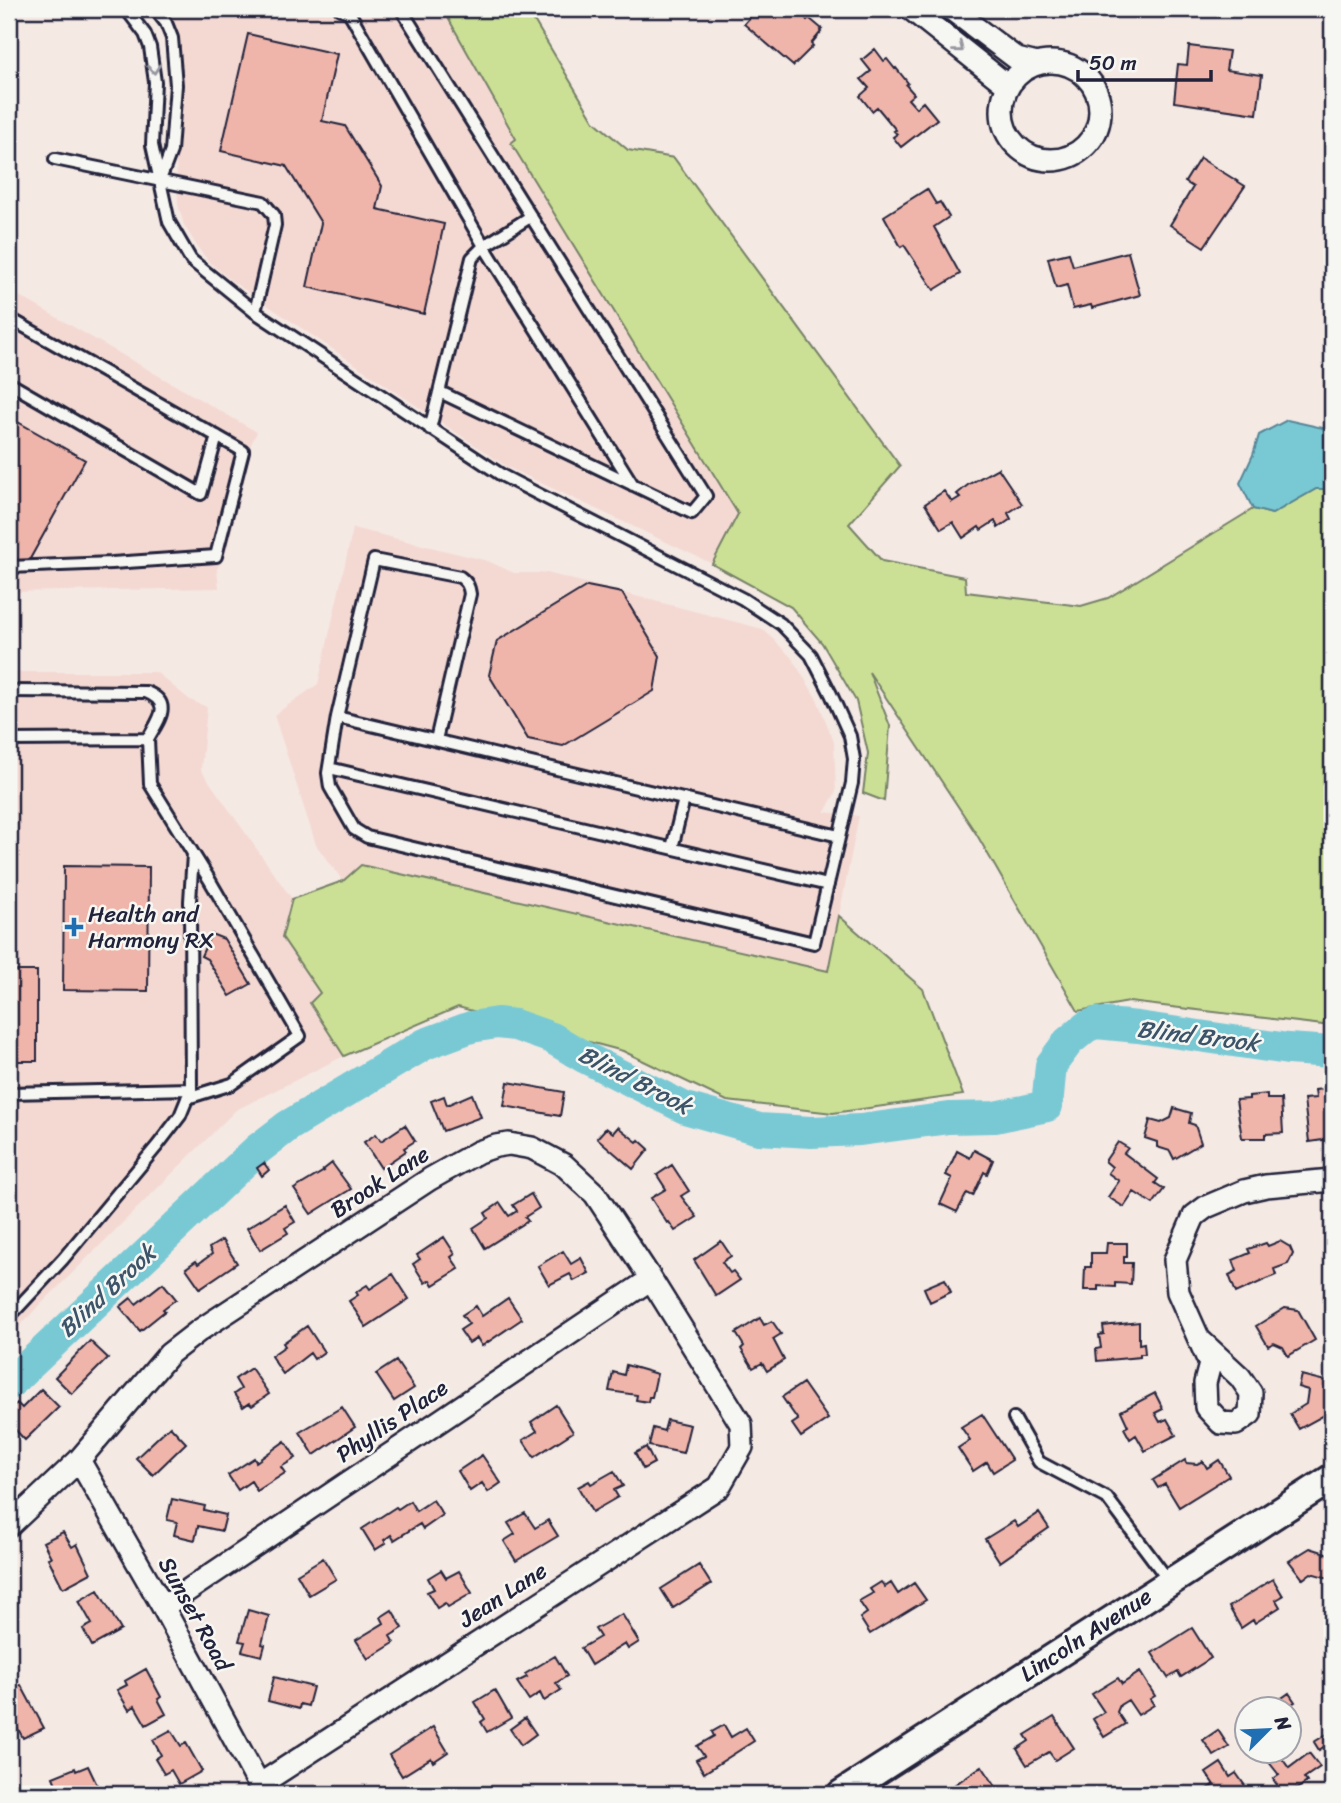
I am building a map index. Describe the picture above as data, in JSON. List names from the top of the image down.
{
  "streets": {
    "street": [
      "Brook Lane",
      "Phyllis Place",
      "Jean Lane",
      "Sunset Road",
      "Lincoln Avenue"
    ]
  },
  "crossings": [
    ["Brook Lane", "Phyllis Place"],
    ["Brook Lane", "Jean Lane"],
    ["Brook Lane", "Sunset Road"],
    ["Phyllis Place", "Sunset Road"],
    ["Jean Lane", "Sunset Road"]
  ],
  "water": ["Blind Brook"],
  "places": {
    "health": ["Health and Harmony RX"]
  },
  "scale_bar": "50 m",
  "north": "top right"
}
